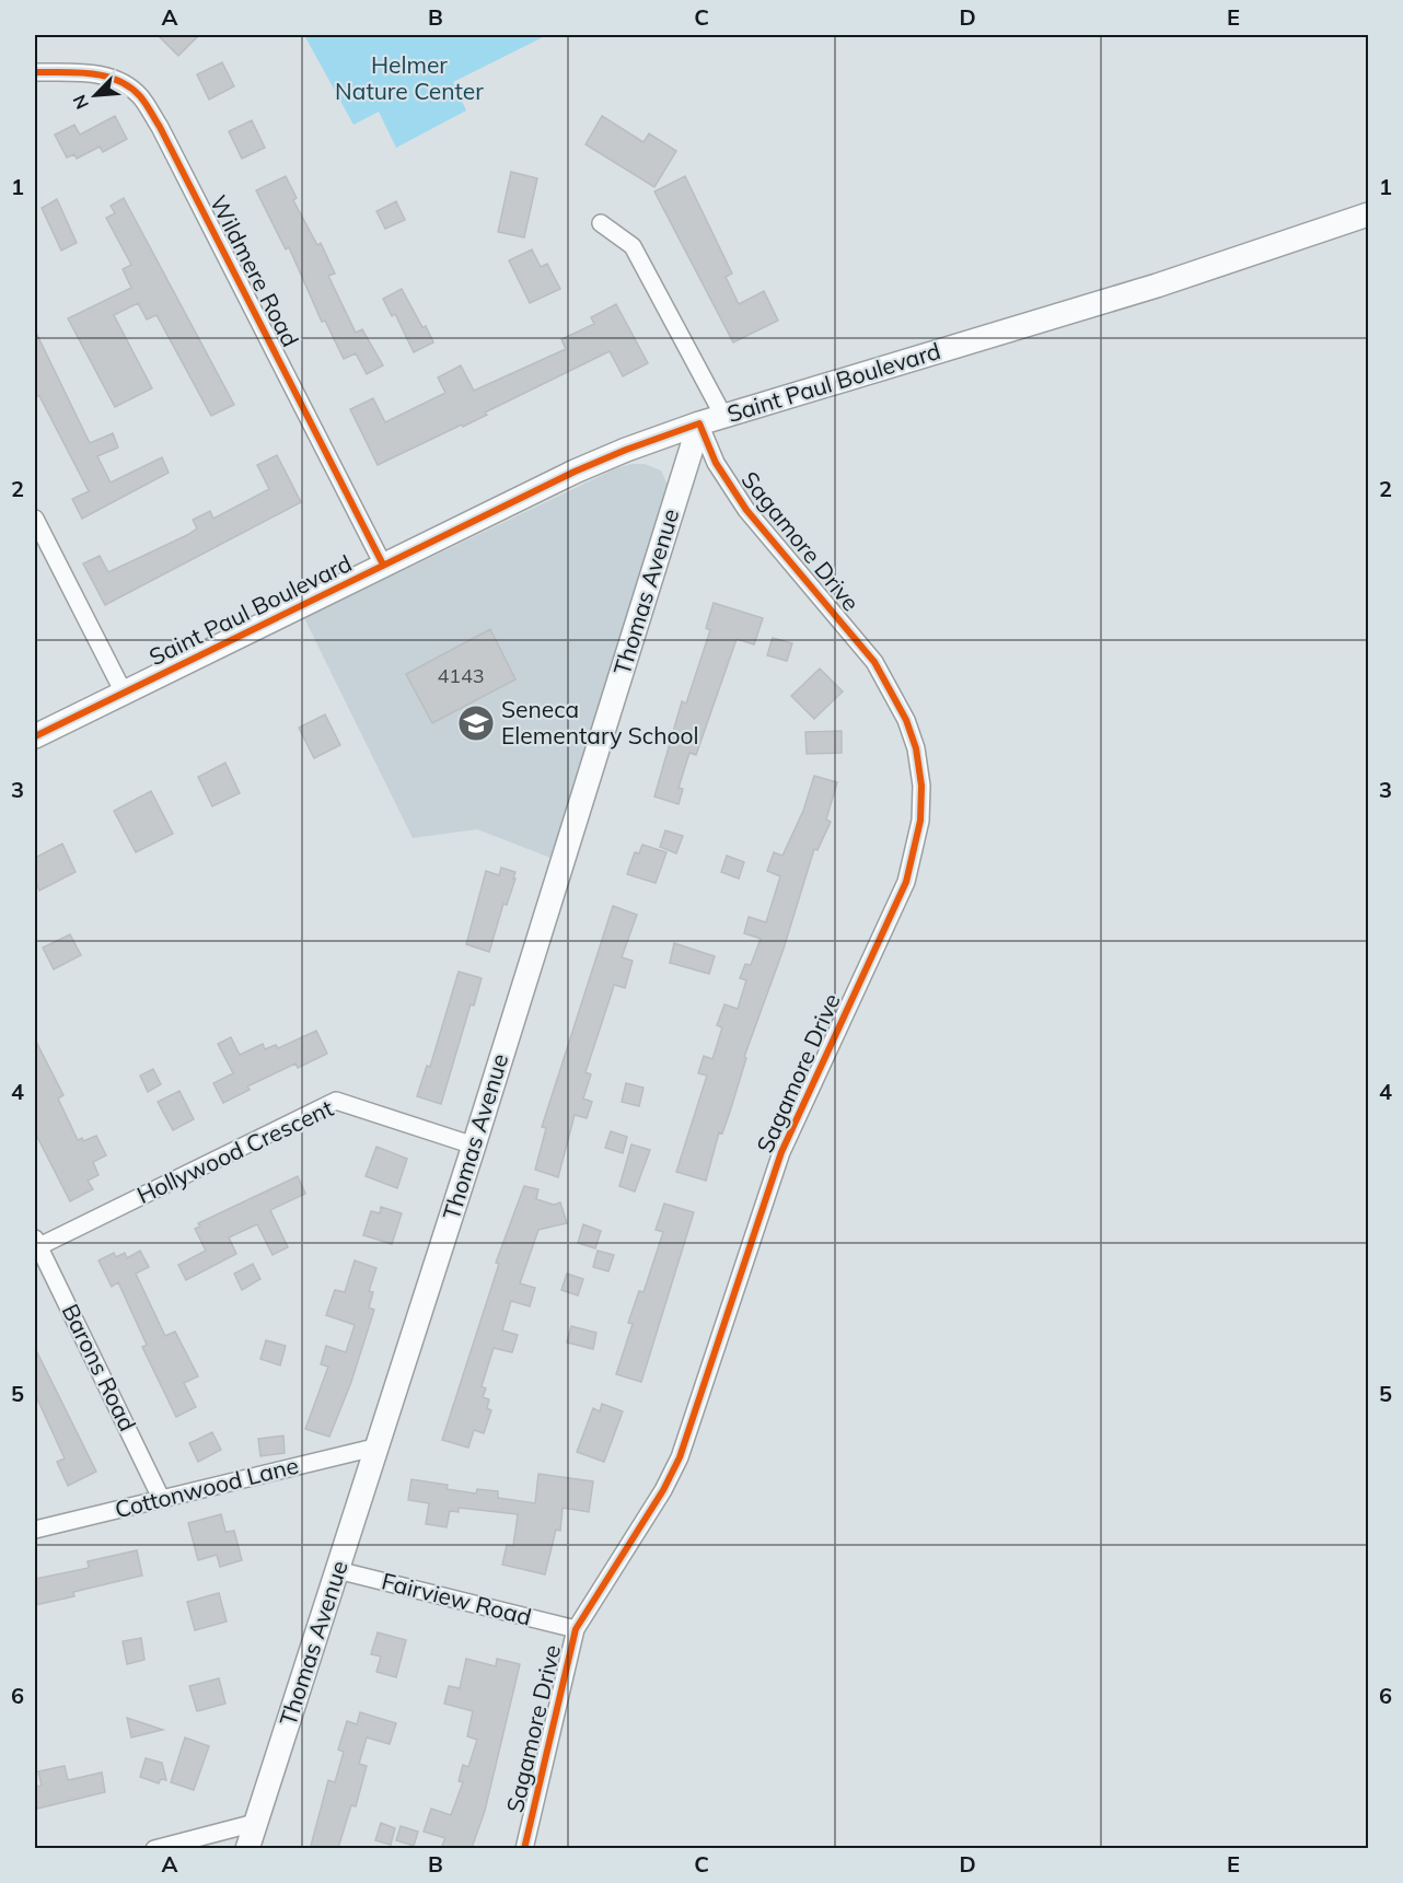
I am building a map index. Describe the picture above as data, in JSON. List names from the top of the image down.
{
  "streets": {
    "main road": ["Saint Paul Boulevard", "Thomas Avenue"],
    "street": [
      "Wildmere Road",
      "Sagamore Drive",
      "Hollywood Crescent",
      "Barons Road",
      "Cottonwood Lane",
      "Fairview Road"
    ]
  },
  "crossings": [
    ["Wildmere Road", "Saint Paul Boulevard"],
    ["Saint Paul Boulevard", "Sagamore Drive"],
    ["Saint Paul Boulevard", "Thomas Avenue"],
    ["Sagamore Drive", "Thomas Avenue"],
    ["Sagamore Drive", "Fairview Road"],
    ["Thomas Avenue", "Hollywood Crescent"],
    ["Thomas Avenue", "Cottonwood Lane"],
    ["Thomas Avenue", "Fairview Road"],
    ["Hollywood Crescent", "Barons Road"],
    ["Barons Road", "Cottonwood Lane"]
  ],
  "parks": ["Helmer Nature Center"],
  "places": {
    "school or university": ["Seneca Elementary School"]
  },
  "house_numbers": ["4143"],
  "north": "bottom left",
  "grid": {
    "columns": [
      "A",
      "B",
      "C",
      "D",
      "E"
    ],
    "rows": [
      "1",
      "2",
      "3",
      "4",
      "5",
      "6"
    ]
  }
}
